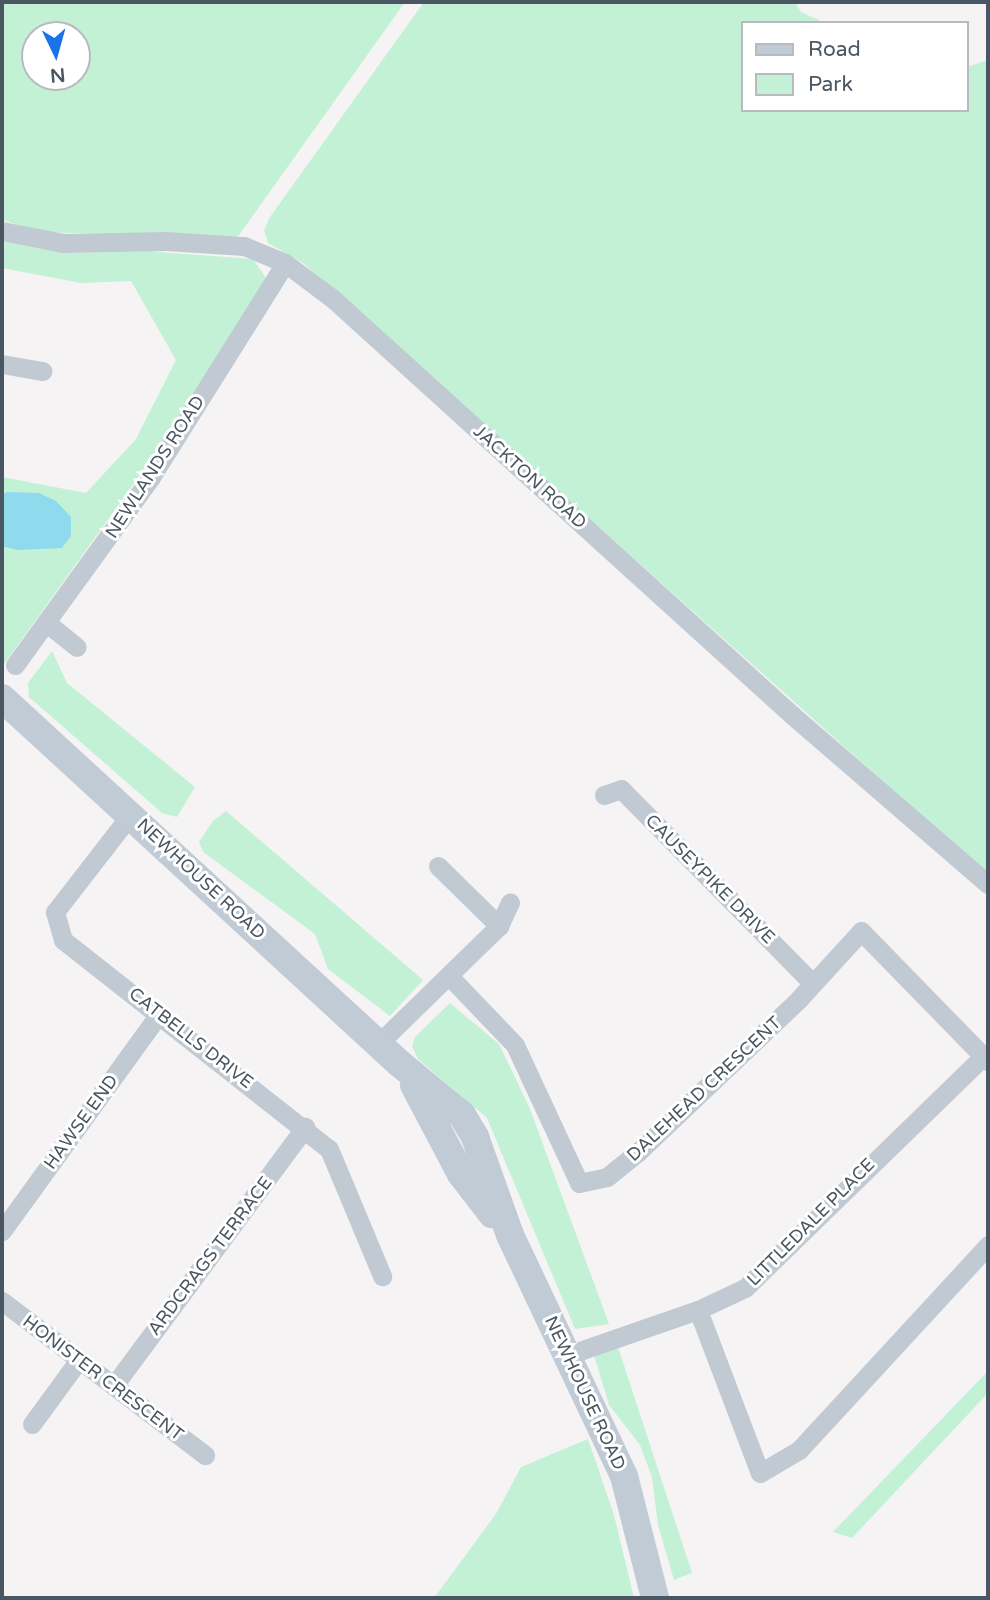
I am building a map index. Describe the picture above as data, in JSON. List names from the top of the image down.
{
  "streets": {
    "street": [
      "NEWLANDS ROAD",
      "JACKTON ROAD",
      "NEWHOUSE ROAD",
      "CAUSEYPIKE DRIVE",
      "CATBELLS DRIVE",
      "DALEHEAD CRESCENT",
      "HAWSE END",
      "LITTLEDALE PLACE",
      "ARDCRAGS TERRACE",
      "HONISTER CRESCENT"
    ]
  },
  "crossings": [
    ["NEWLANDS ROAD", "JACKTON ROAD"],
    ["NEWHOUSE ROAD", "CATBELLS DRIVE"],
    ["NEWHOUSE ROAD", "LITTLEDALE PLACE"],
    ["CAUSEYPIKE DRIVE", "DALEHEAD CRESCENT"],
    ["CATBELLS DRIVE", "HAWSE END"],
    ["CATBELLS DRIVE", "ARDCRAGS TERRACE"],
    ["DALEHEAD CRESCENT", "LITTLEDALE PLACE"],
    ["ARDCRAGS TERRACE", "HONISTER CRESCENT"]
  ],
  "legend": ["Road", "Park"],
  "north": "bottom"
}
